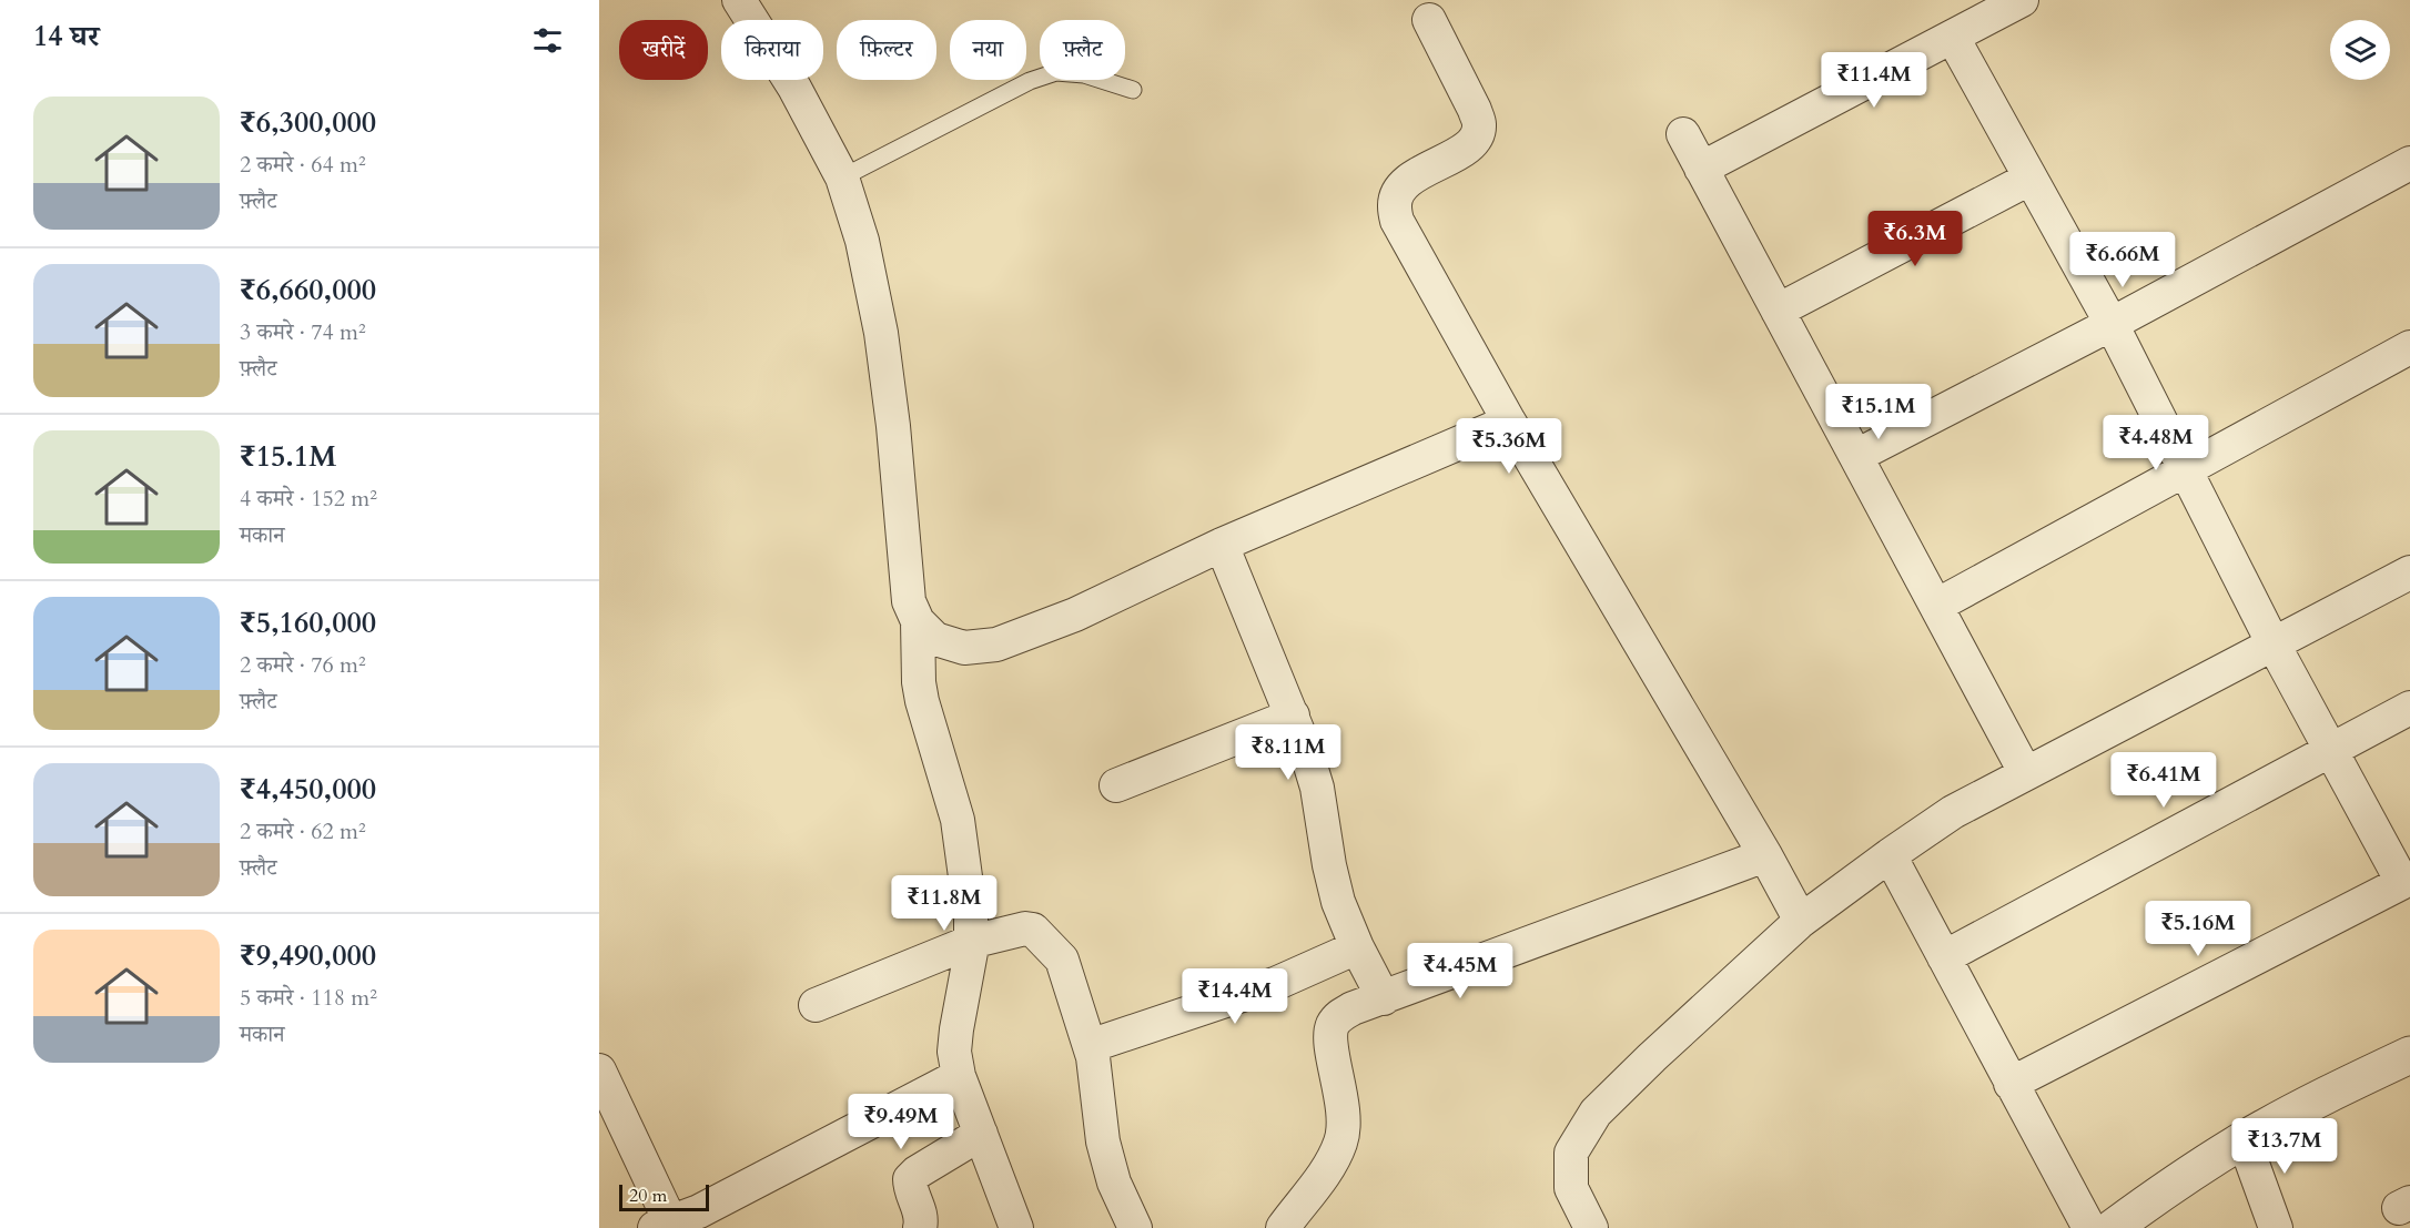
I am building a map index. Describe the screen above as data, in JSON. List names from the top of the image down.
{
  "scale_bar": "20 m",
  "page": {
    "heading": "14 घर",
    "chip": [
      "खरीदें",
      "किराया",
      "फ़िल्टर",
      "नया",
      "फ़्लैट"
    ],
    "price": [
      "₹11.4M",
      "₹6.3M",
      "₹6.66M",
      "₹15.1M",
      "₹4.48M",
      "₹5.36M",
      "₹8.11M",
      "₹6.41M",
      "₹11.8M",
      "₹5.16M",
      "₹4.45M",
      "₹14.4M",
      "₹9.49M",
      "₹13.7M"
    ],
    "list": [
      {
        "name": "₹6,300,000",
        "note": "2 कमरे · 64 m² · फ़्लैट"
      },
      {
        "name": "₹6,660,000",
        "note": "3 कमरे · 74 m² · फ़्लैट"
      },
      {
        "name": "₹15.1M",
        "note": "4 कमरे · 152 m² · मकान"
      },
      {
        "name": "₹5,160,000",
        "note": "2 कमरे · 76 m² · फ़्लैट"
      },
      {
        "name": "₹4,450,000",
        "note": "2 कमरे · 62 m² · फ़्लैट"
      },
      {
        "name": "₹9,490,000",
        "note": "5 कमरे · 118 m² · मकान"
      }
    ],
    "scale": "20 m"
  }
}
